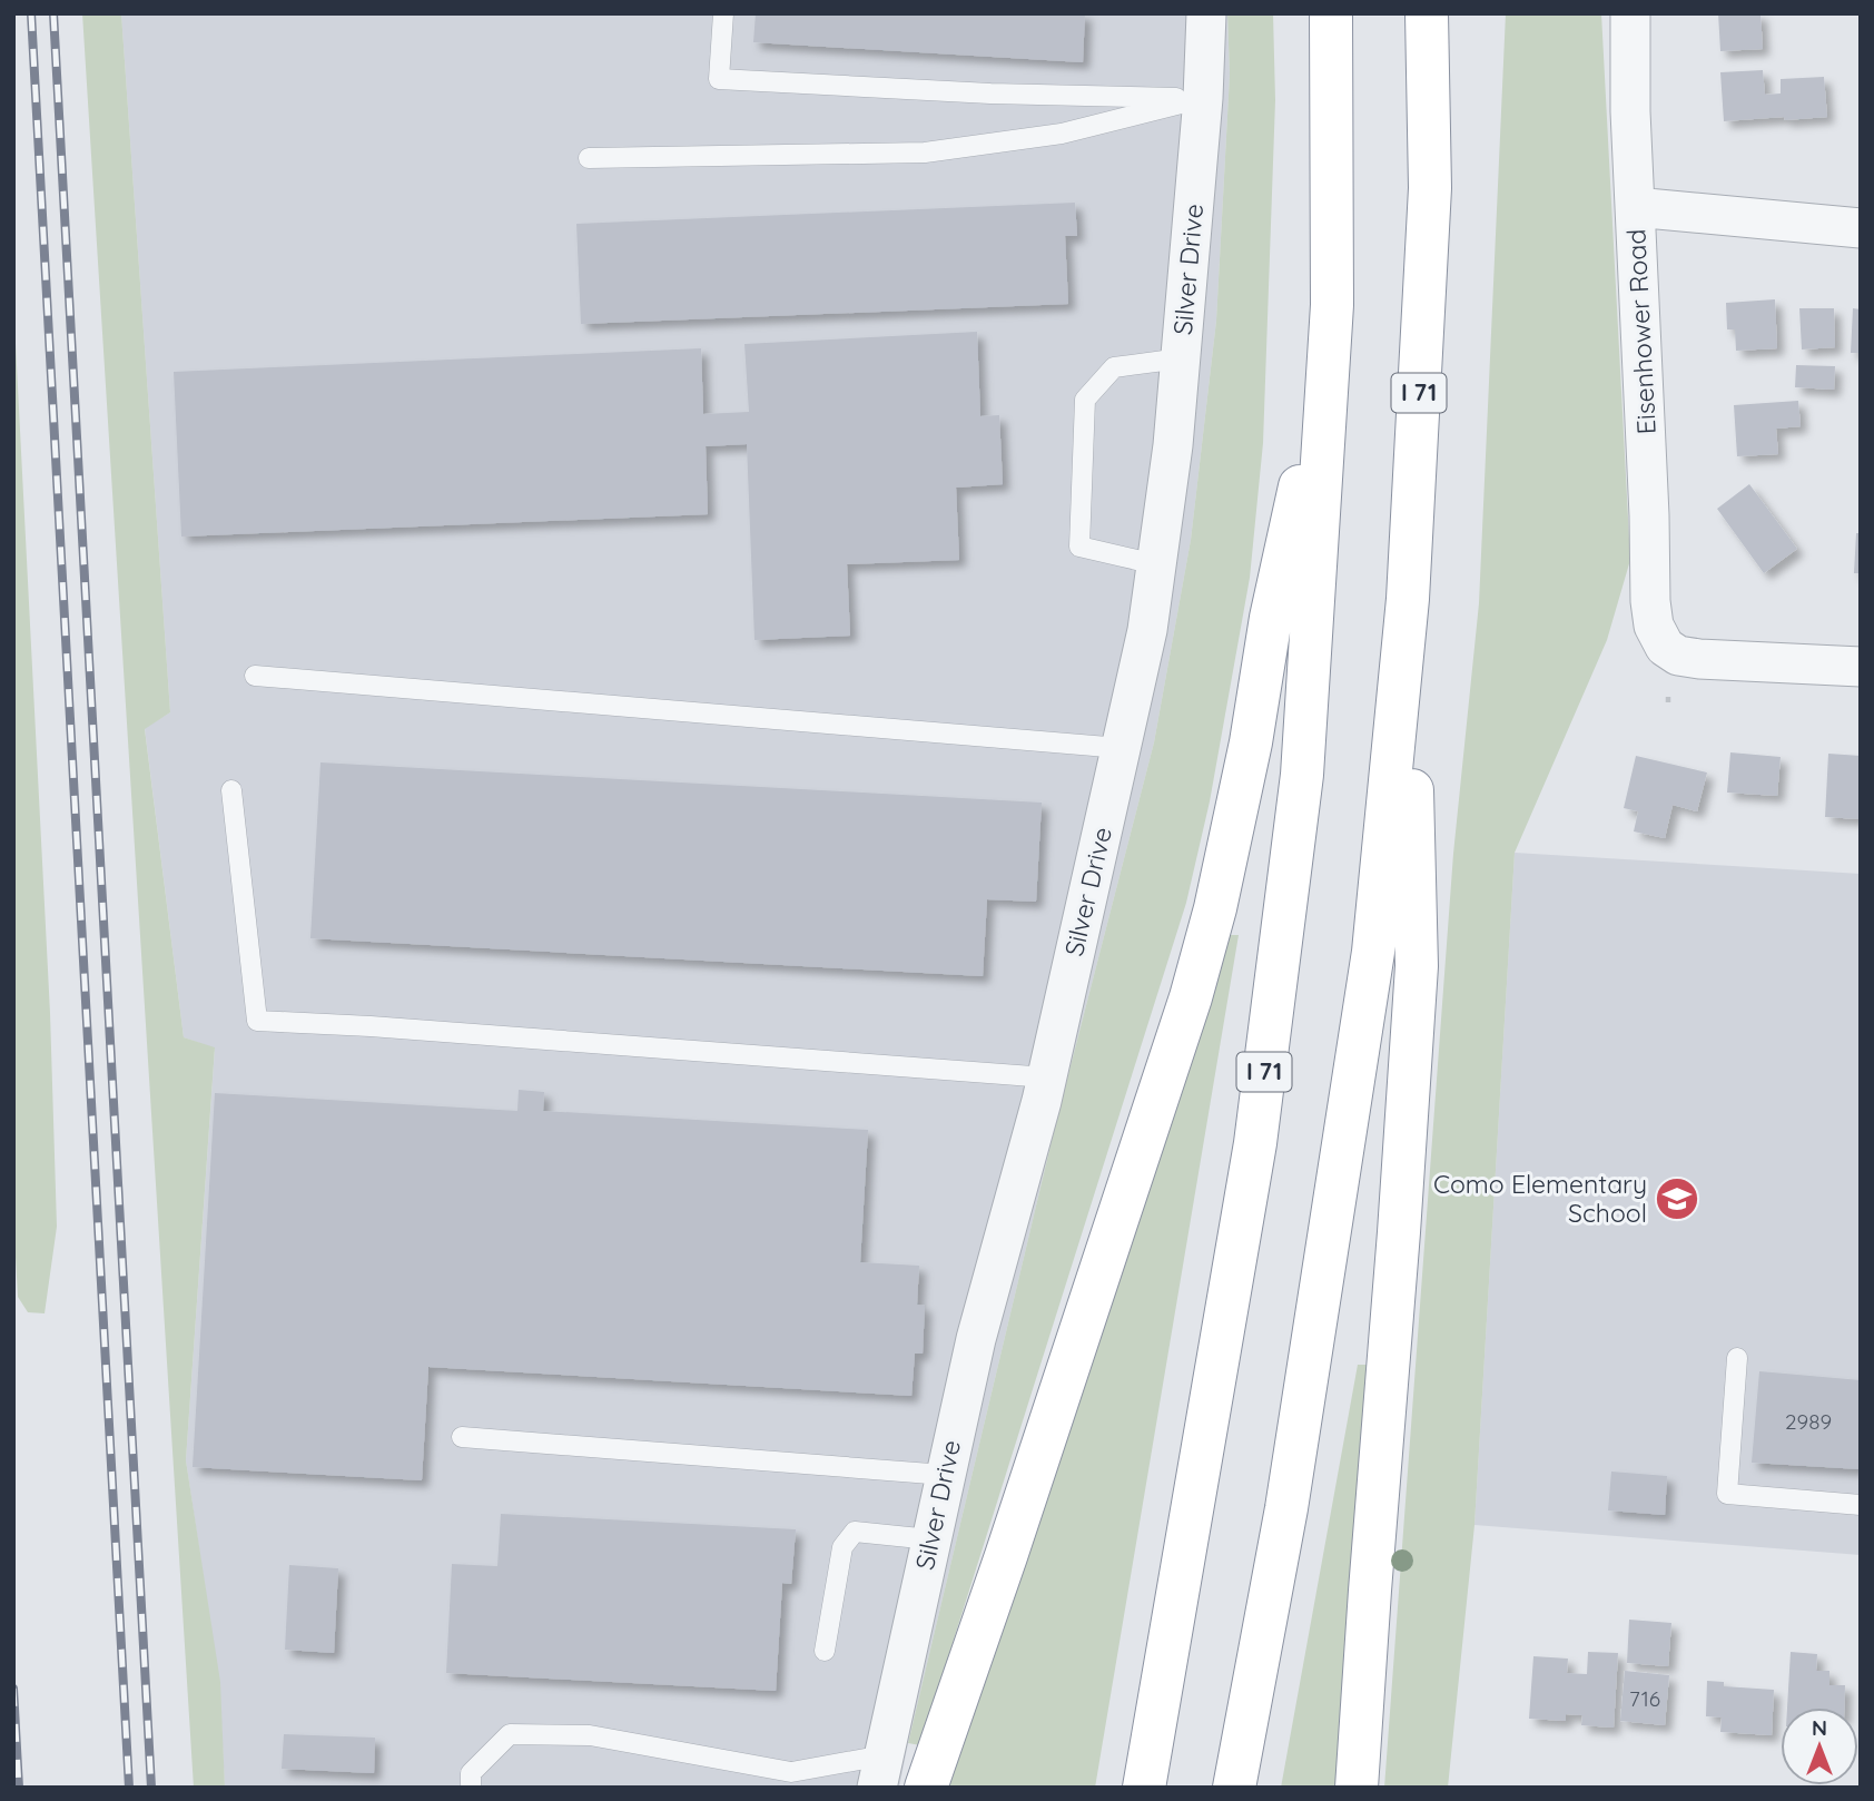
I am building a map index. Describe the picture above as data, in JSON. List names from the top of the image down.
{
  "streets": {
    "highway": ["I 71"],
    "street": ["Silver Drive", "Eisenhower Road"]
  },
  "places": {
    "school or university": ["Como Elementary School"]
  },
  "house_numbers": ["2989", "716"],
  "north": "top"
}
